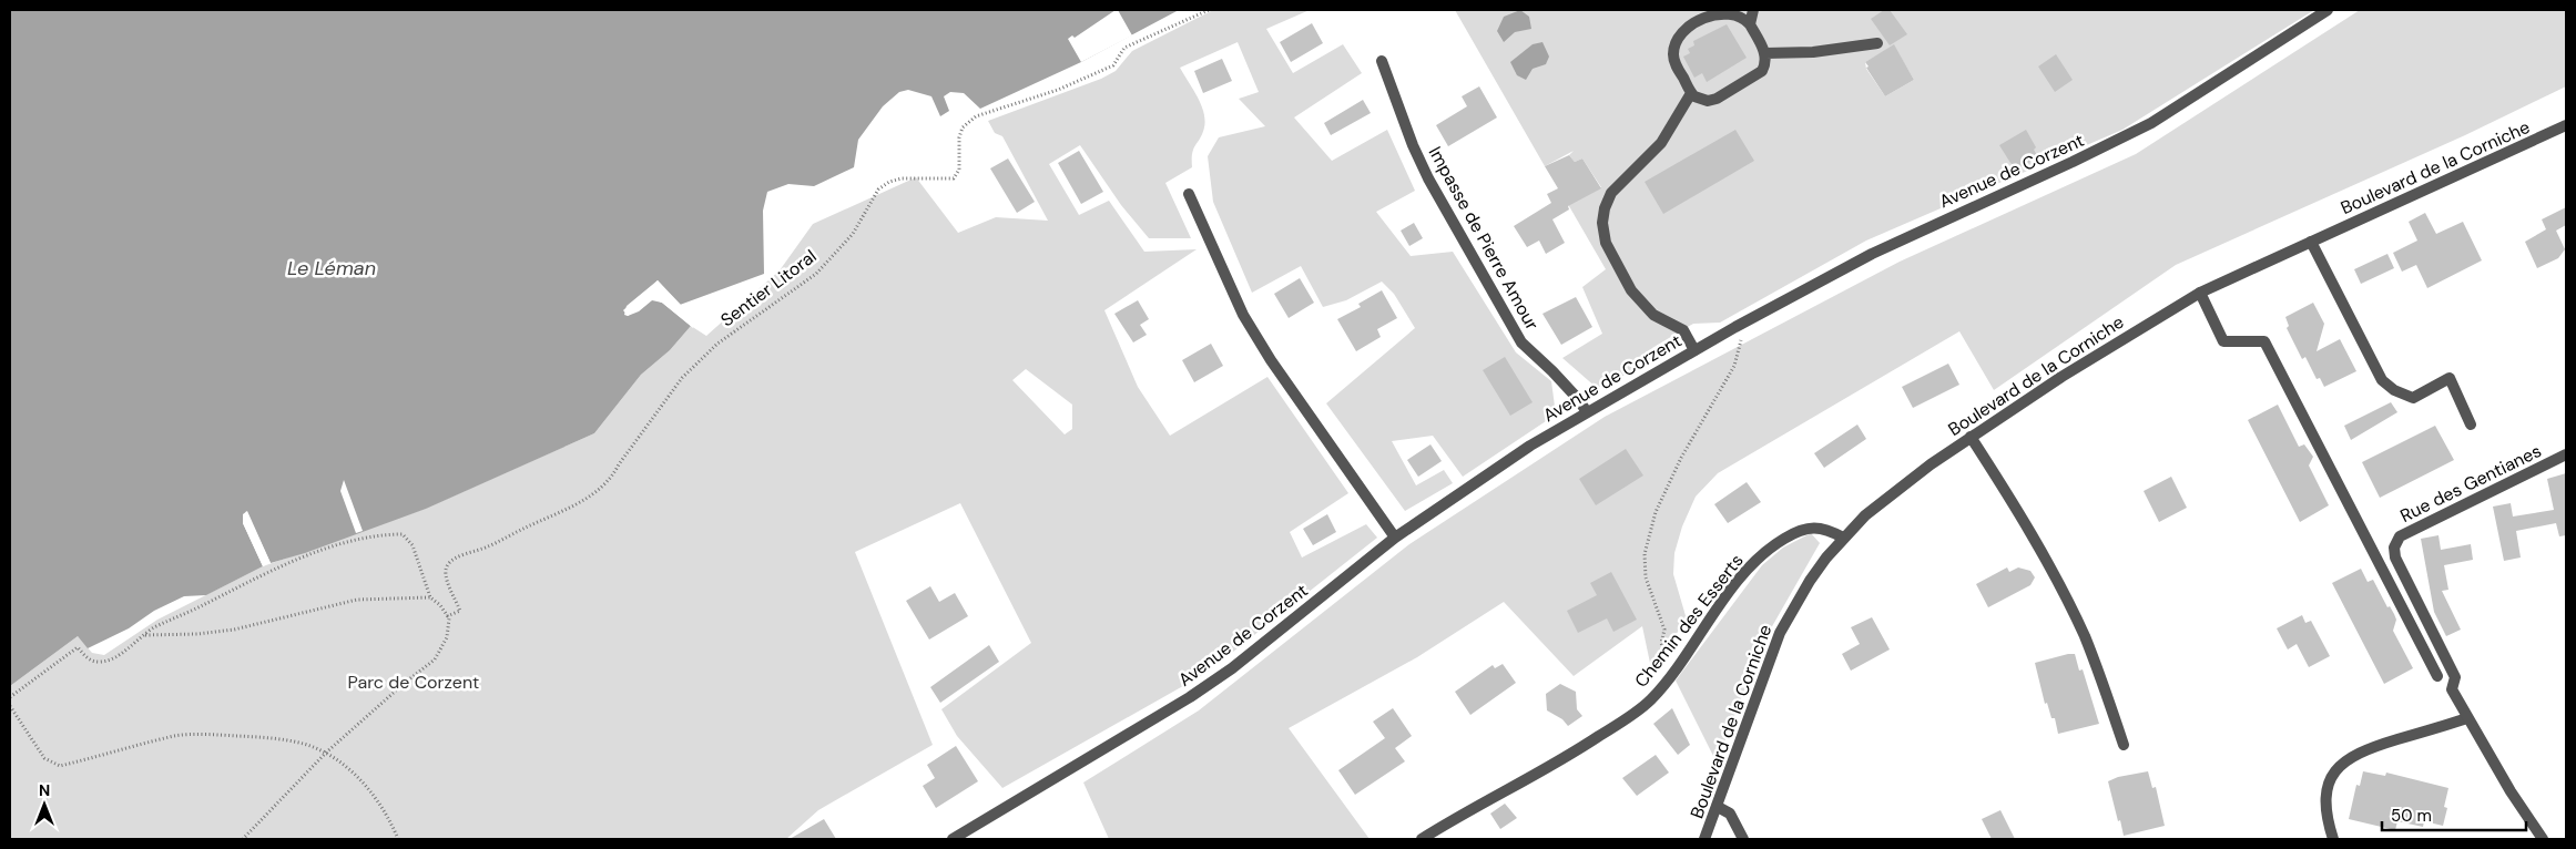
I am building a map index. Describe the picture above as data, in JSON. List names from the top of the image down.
{
  "streets": {
    "street": [
      "Boulevard de la Corniche",
      "Avenue de Corzent",
      "Impasse de Pierre Amour",
      "Rue des Gentianes",
      "Chemin des Esserts"
    ],
    "path": ["Sentier Litoral"]
  },
  "crossings": [
    ["Boulevard de la Corniche", "Chemin des Esserts"],
    ["Avenue de Corzent", "Impasse de Pierre Amour"]
  ],
  "water": ["Le Léman"],
  "parks": ["Parc de Corzent"],
  "scale_bar": "50 m",
  "north": "top"
}
